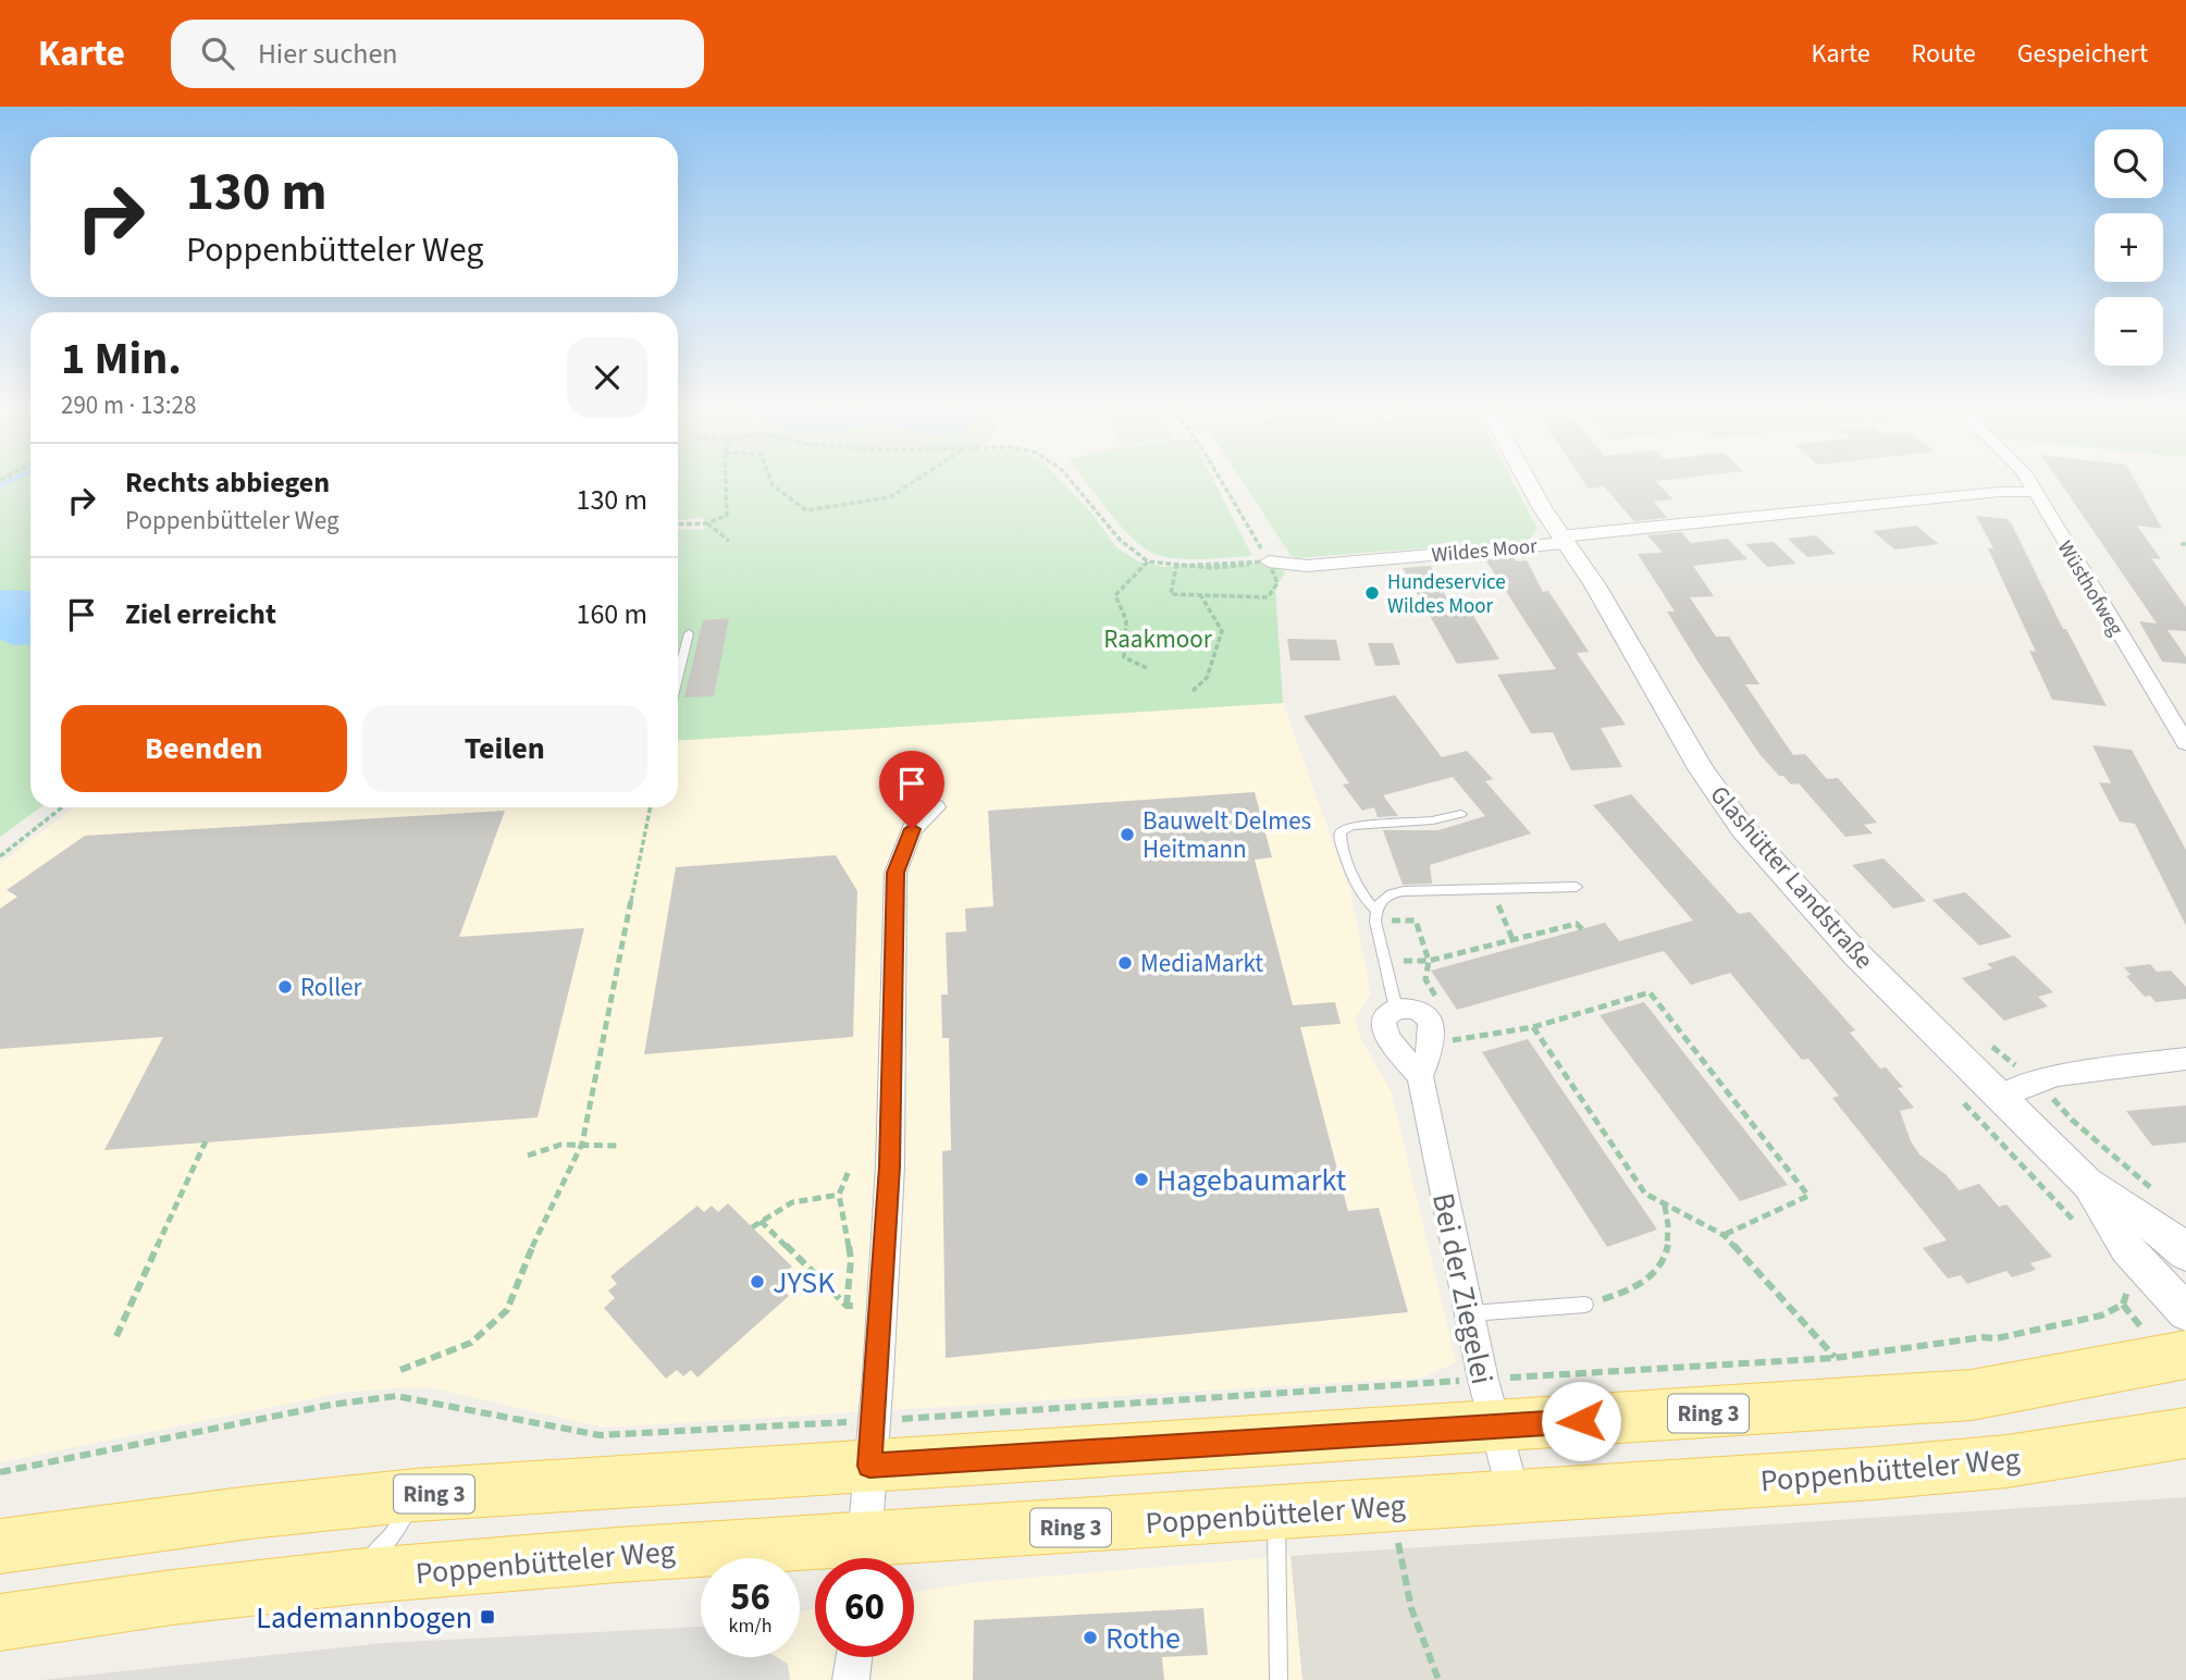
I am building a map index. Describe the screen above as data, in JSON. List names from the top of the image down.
{
  "streets": {
    "main road": ["Ring 3", "Poppenbütteler Weg"],
    "street": [
      "Wildes Moor",
      "Wüsthofweg",
      "Glashütter Landstraße",
      "Bei der Ziegelei"
    ]
  },
  "crossings": [
    ["Wildes Moor", "Wüsthofweg"],
    ["Wildes Moor", "Glashütter Landstraße"],
    ["Bei der Ziegelei", "Ring 3"],
    ["Bei der Ziegelei", "Poppenbütteler Weg"]
  ],
  "parks": ["Raakmoor"],
  "places": {
    "other": [
      "Hundeservice Wildes Moor",
      "Bauwelt Delmes Heitmann",
      "MediaMarkt",
      "Roller",
      "Hagebaumarkt",
      "JYSK",
      "Rothe"
    ],
    "transit": ["Lademannbogen"]
  },
  "page": {
    "header": "Karte",
    "search": "Hier suchen",
    "nav": ["Karte", "Route", "Gespeichert"],
    "map_buttons": ["+", "−"],
    "turn": ["130 m", "Poppenbütteler Weg"],
    "heading": ["1 Min.", "290 m · 13:28"],
    "list": [
      {
        "name": "Rechts abbiegen",
        "note": "Poppenbütteler Weg",
        "value": "130 m"
      },
      {
        "name": "Ziel erreicht",
        "value": "160 m"
      }
    ],
    "buttons": ["Beenden", "Teilen"],
    "speed": "56 km/h",
    "limit": "60"
  }
}
